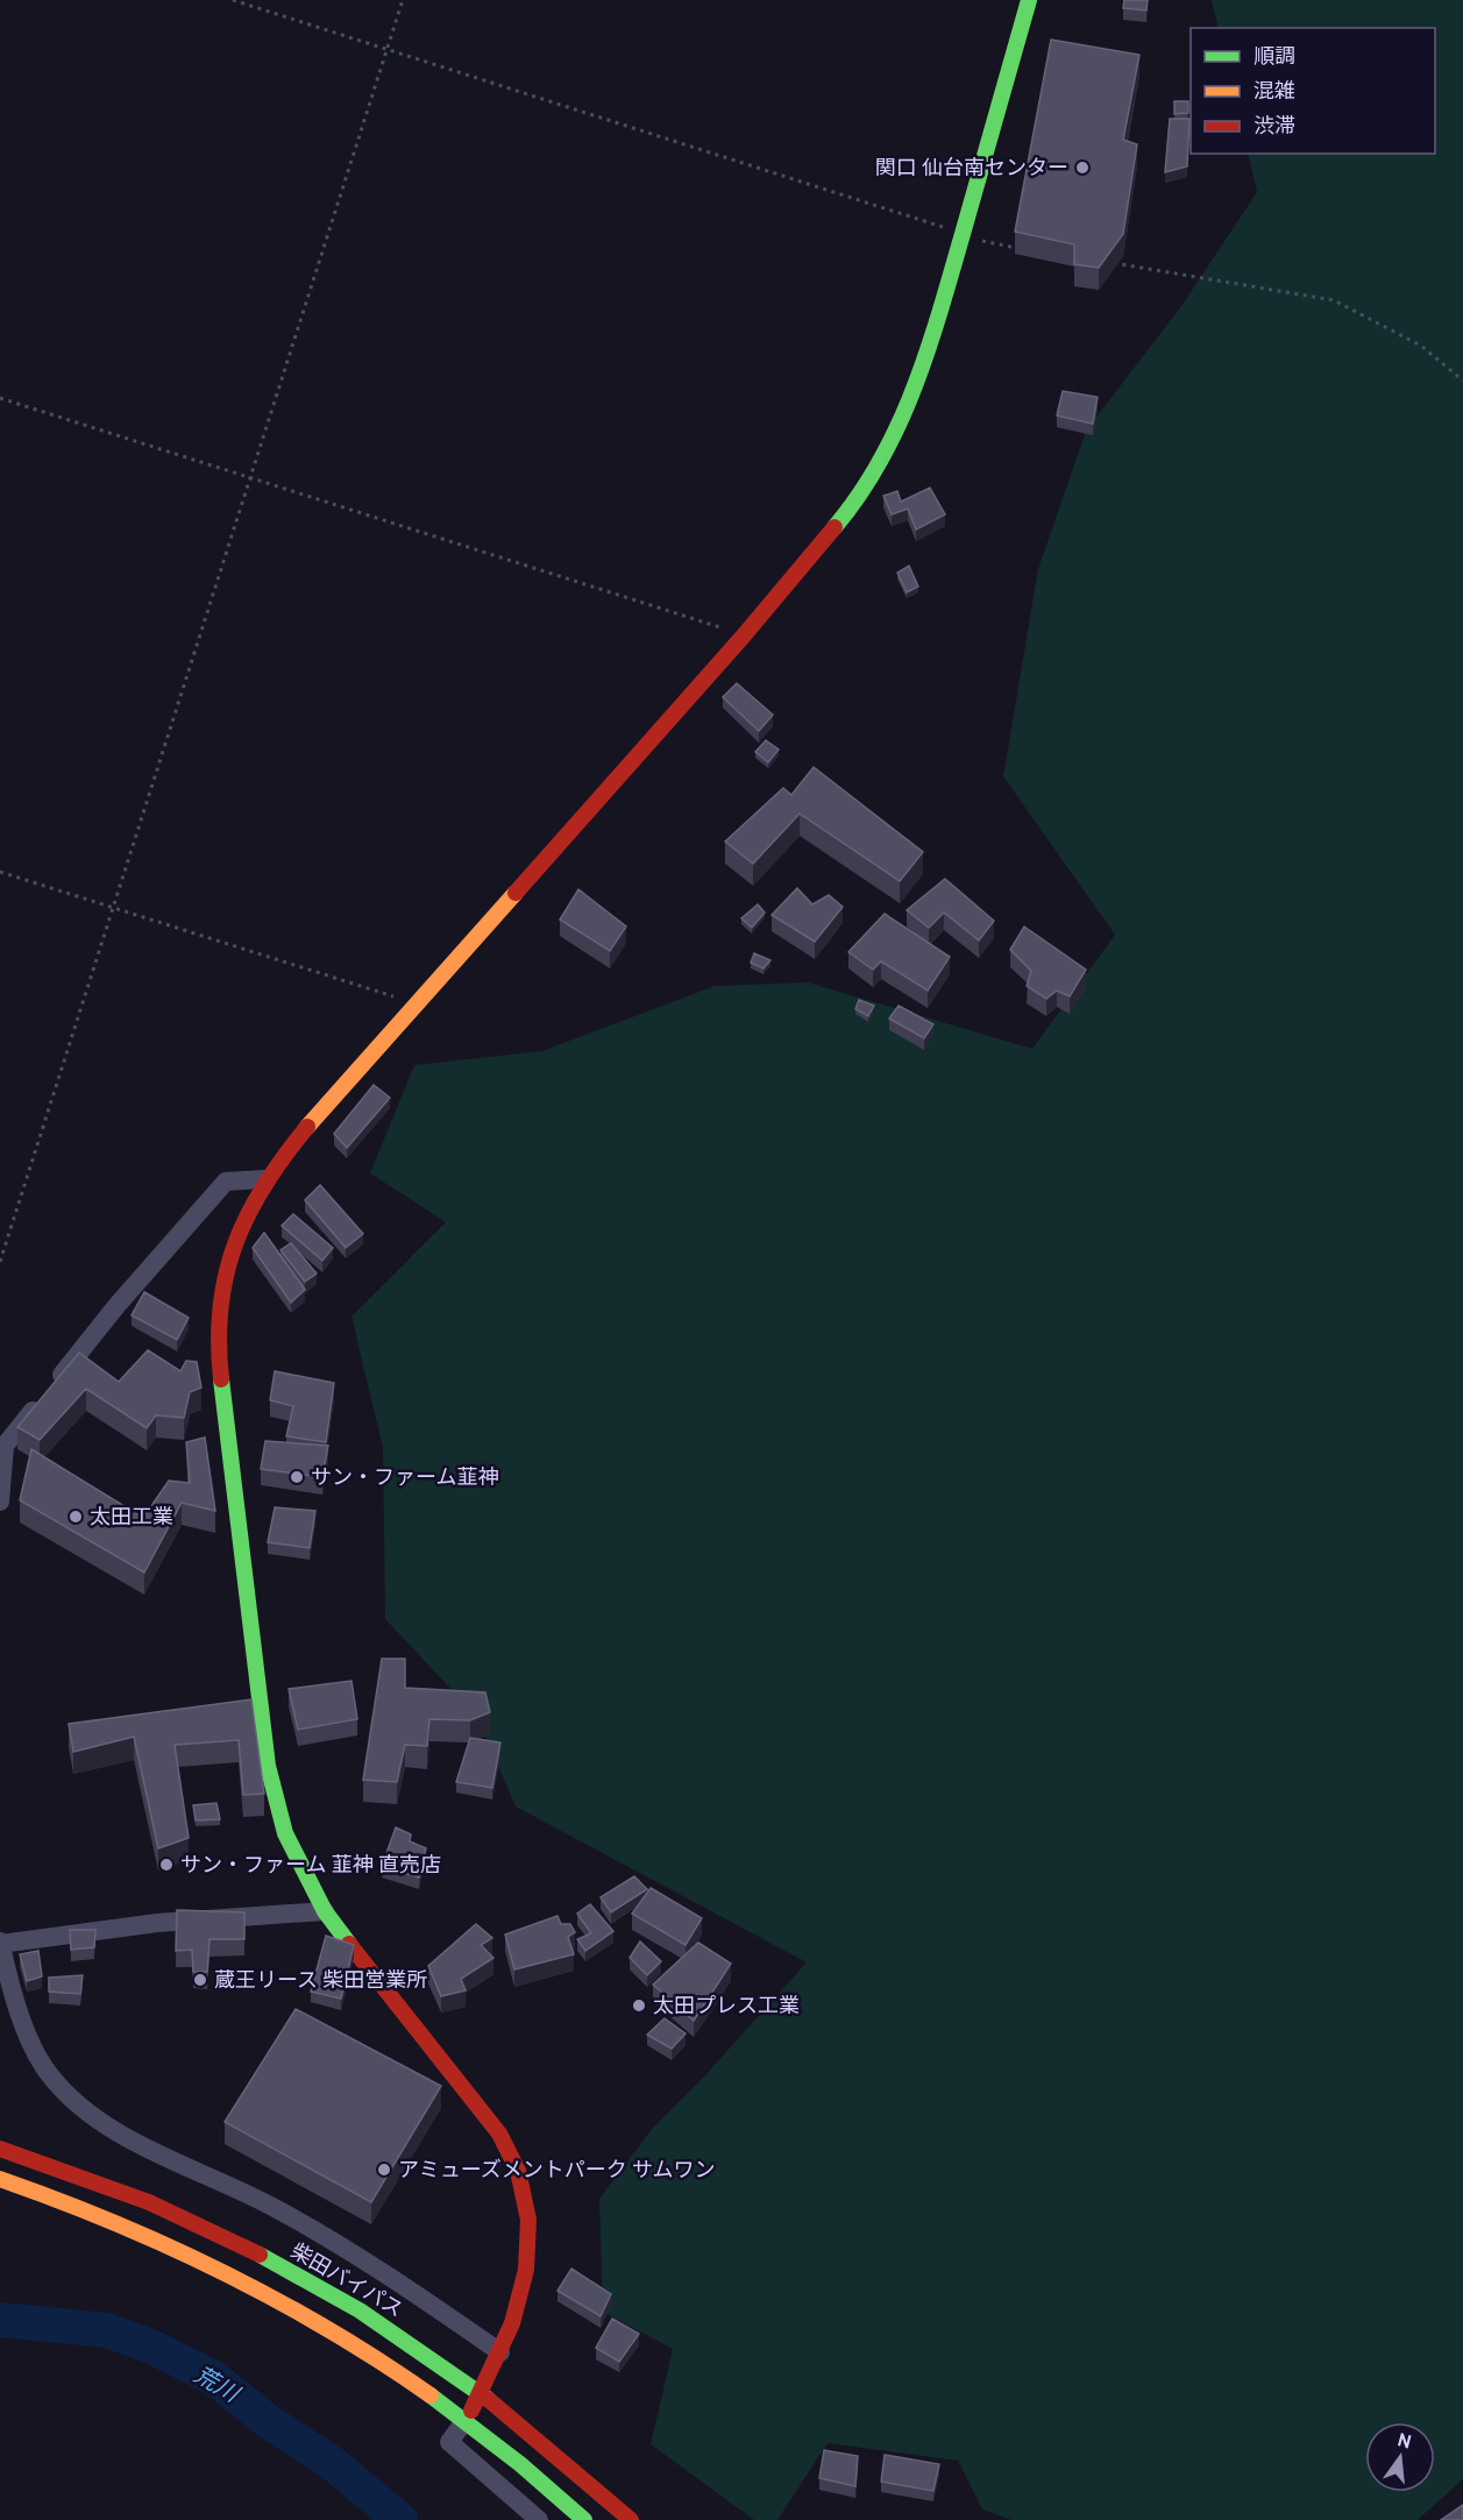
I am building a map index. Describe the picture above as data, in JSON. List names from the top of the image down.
{
  "streets": {
    "main road": ["柴田バイパス"]
  },
  "water": ["荒川"],
  "places": [
    "関口 仙台南センター",
    "サン・ファーム韮神",
    "太田工業",
    "サン・ファーム 韮神 直売店",
    "蔵王リース 柴田営業所",
    "太田プレス工業",
    "アミューズメントパーク サムワン"
  ],
  "legend": ["順調", "混雑", "渋滞"],
  "north": "top"
}
